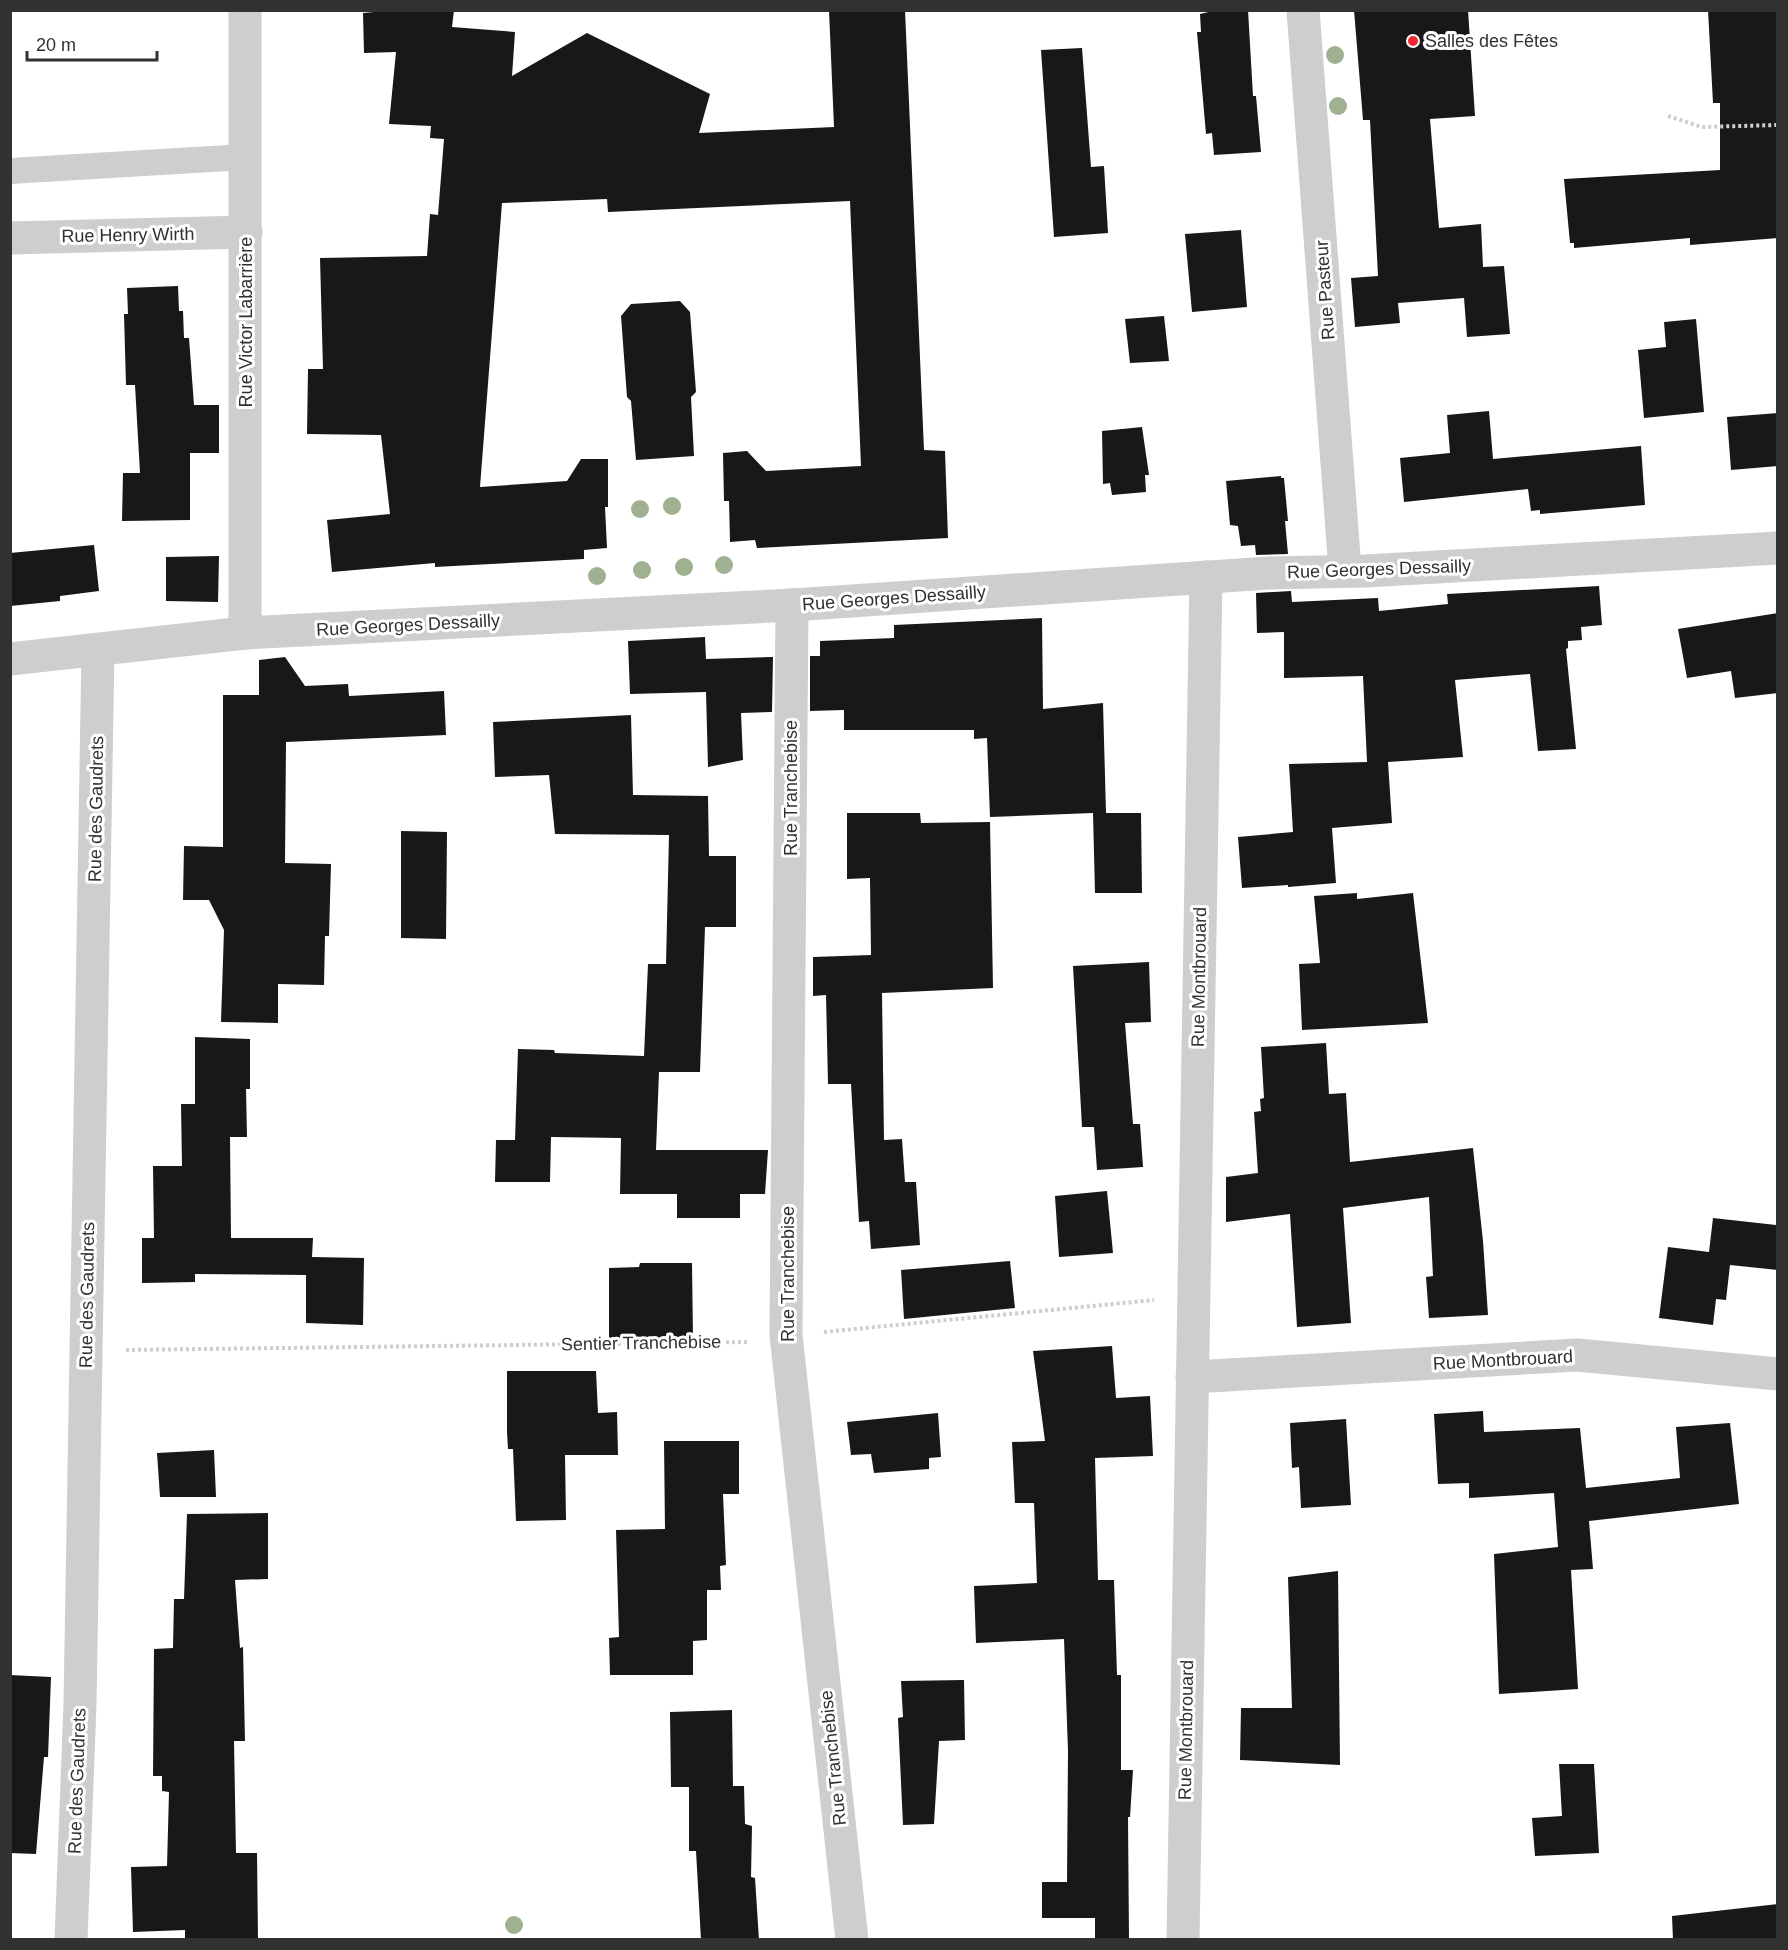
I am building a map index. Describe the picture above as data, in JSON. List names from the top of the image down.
{
  "streets": {
    "street": [
      "Rue Henry Wirth",
      "Rue Pasteur",
      "Rue Victor Labarrière",
      "Rue Georges Dessailly",
      "Rue Tranchebise",
      "Rue des Gaudrets",
      "Rue Montbrouard"
    ],
    "path": ["Sentier Tranchebise"]
  },
  "crossings": [
    ["Rue Henry Wirth", "Rue Victor Labarrière"],
    ["Rue Pasteur", "Rue Georges Dessailly"],
    ["Rue Victor Labarrière", "Rue Georges Dessailly"],
    ["Rue Georges Dessailly", "Rue Tranchebise"],
    ["Rue Georges Dessailly", "Rue des Gaudrets"],
    ["Rue Georges Dessailly", "Rue Montbrouard"],
    ["Rue Tranchebise", "Sentier Tranchebise"],
    ["Rue des Gaudrets", "Sentier Tranchebise"],
    ["Rue Montbrouard", "Sentier Tranchebise"]
  ],
  "places": ["Salles des Fêtes"],
  "scale_bar": "20 m"
}
